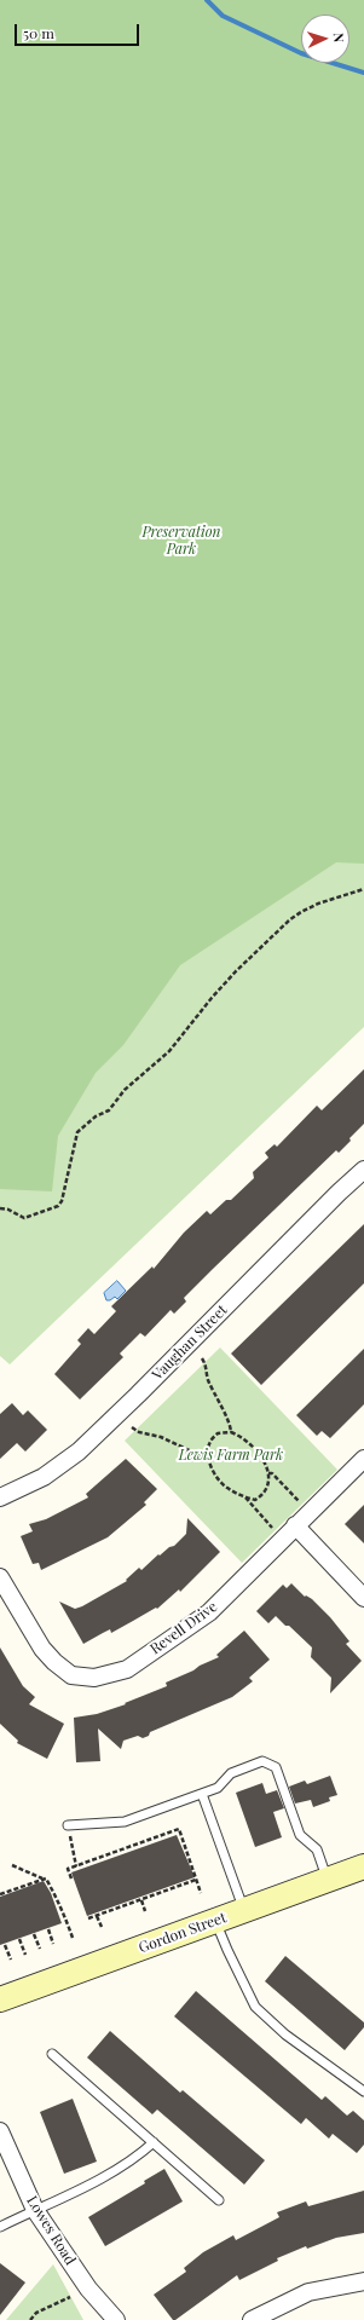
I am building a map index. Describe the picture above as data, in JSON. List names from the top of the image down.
{
  "streets": {
    "main road": ["Gordon Street"],
    "street": ["Vaughan Street", "Revell Drive", "Lowes Road"]
  },
  "parks": ["Preservation Park", "Lewis Farm Park"],
  "scale_bar": "50 m",
  "north": "right"
}
